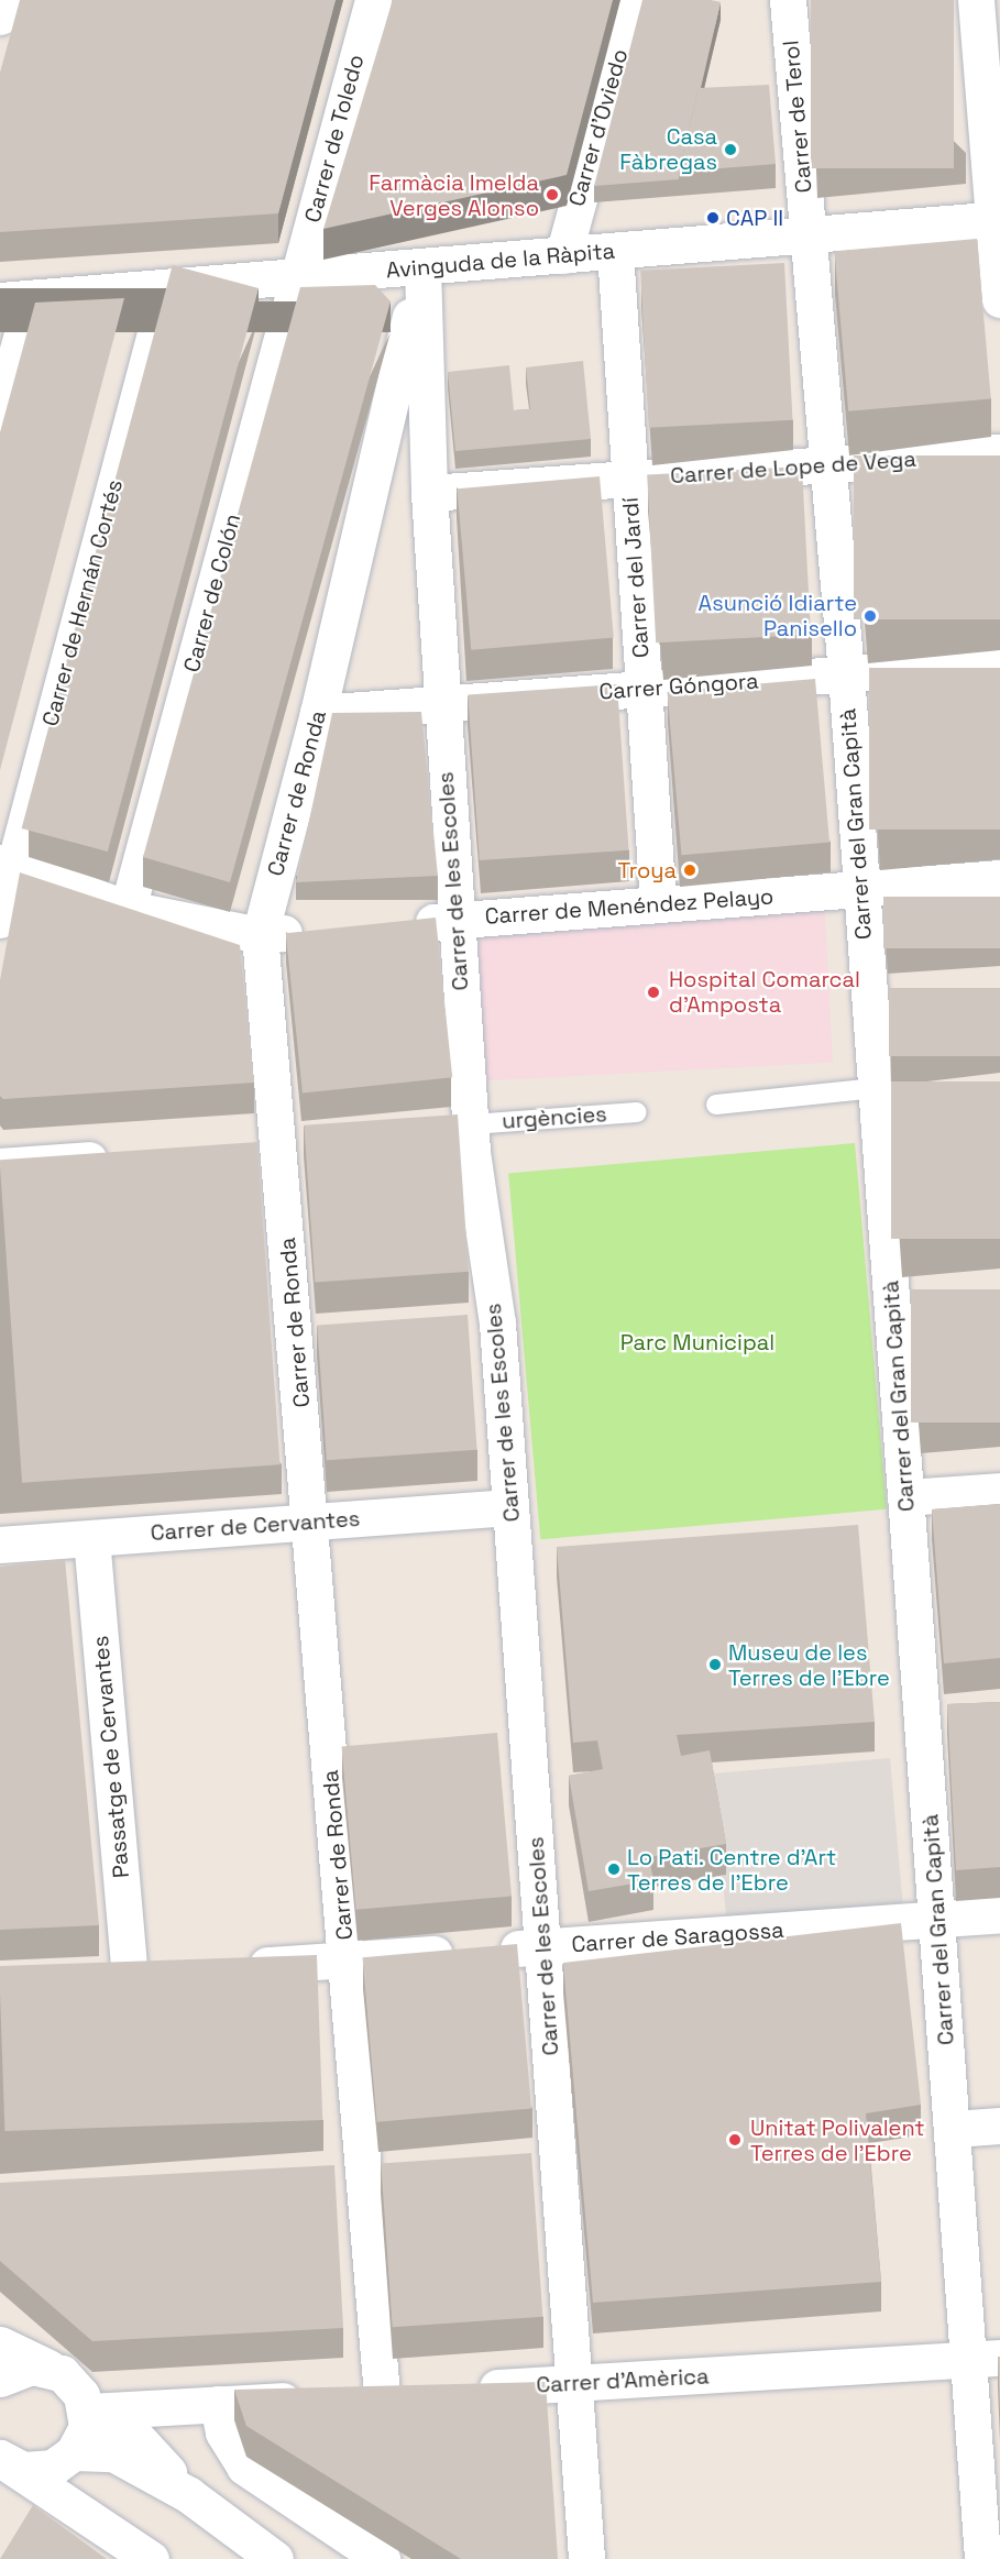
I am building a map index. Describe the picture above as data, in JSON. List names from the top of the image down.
{
  "streets": {
    "street": [
      "Carrer de Terol",
      "Carrer d'Oviedo",
      "Carrer de Toledo",
      "Avinguda de la Ràpita",
      "Carrer de Lope de Vega",
      "Carrer del Jardí",
      "Carrer de Colón",
      "Carrer de Hernán Cortés",
      "Carrer Góngora",
      "Carrer de Ronda",
      "Carrer del Gran Capità",
      "Carrer de les Escoles",
      "Carrer de Menéndez Pelayo",
      "Carrer de Cervantes",
      "Passatge de Cervantes",
      "Carrer de Saragossa",
      "Carrer d'Amèrica"
    ],
    "lane": ["urgències"]
  },
  "crossings": [
    ["Carrer de Terol", "Avinguda de la Ràpita"],
    ["Carrer de Terol", "Carrer del Gran Capità"],
    ["Carrer d'Oviedo", "Avinguda de la Ràpita"],
    ["Carrer de Toledo", "Avinguda de la Ràpita"],
    ["Carrer de Toledo", "Carrer de Colón"],
    ["Avinguda de la Ràpita", "Carrer del Jardí"],
    ["Avinguda de la Ràpita", "Carrer de Colón"],
    ["Avinguda de la Ràpita", "Carrer de Hernán Cortés"],
    ["Avinguda de la Ràpita", "Carrer de Ronda"],
    ["Avinguda de la Ràpita", "Carrer del Gran Capità"],
    ["Avinguda de la Ràpita", "Carrer de les Escoles"],
    ["Carrer de Lope de Vega", "Carrer del Jardí"],
    ["Carrer de Lope de Vega", "Carrer del Gran Capità"],
    ["Carrer de Lope de Vega", "Carrer de les Escoles"],
    ["Carrer del Jardí", "Carrer Góngora"],
    ["Carrer del Jardí", "Carrer de Menéndez Pelayo"],
    ["Carrer Góngora", "Carrer de Ronda"],
    ["Carrer Góngora", "Carrer del Gran Capità"],
    ["Carrer Góngora", "Carrer de les Escoles"],
    ["Carrer de Ronda", "Carrer de les Escoles"],
    ["Carrer de Ronda", "Carrer de Cervantes"],
    ["Carrer de Ronda", "Carrer de Saragossa"],
    ["Carrer del Gran Capità", "Carrer de Menéndez Pelayo"],
    ["Carrer del Gran Capità", "Carrer de Saragossa"],
    ["Carrer del Gran Capità", "Carrer d'Amèrica"],
    ["Carrer de les Escoles", "Carrer de Menéndez Pelayo"],
    ["Carrer de les Escoles", "urgències"],
    ["Carrer de les Escoles", "Carrer de Cervantes"],
    ["Carrer de les Escoles", "Carrer de Saragossa"],
    ["Carrer de les Escoles", "Carrer d'Amèrica"],
    ["Carrer de Cervantes", "Passatge de Cervantes"]
  ],
  "parks": ["Parc Municipal"],
  "places": [
    "Casa Fàbregas",
    "Farmàcia Imelda Verges Alonso",
    "CAP II",
    "Asunció Idiarte Panisello",
    "Troya",
    "Hospital Comarcal d'Amposta",
    "Museu de les Terres de l'Ebre",
    "Lo Pati. Centre d'Art Terres de l'Ebre",
    "Unitat Polivalent Terres de l'Ebre"
  ]
}
